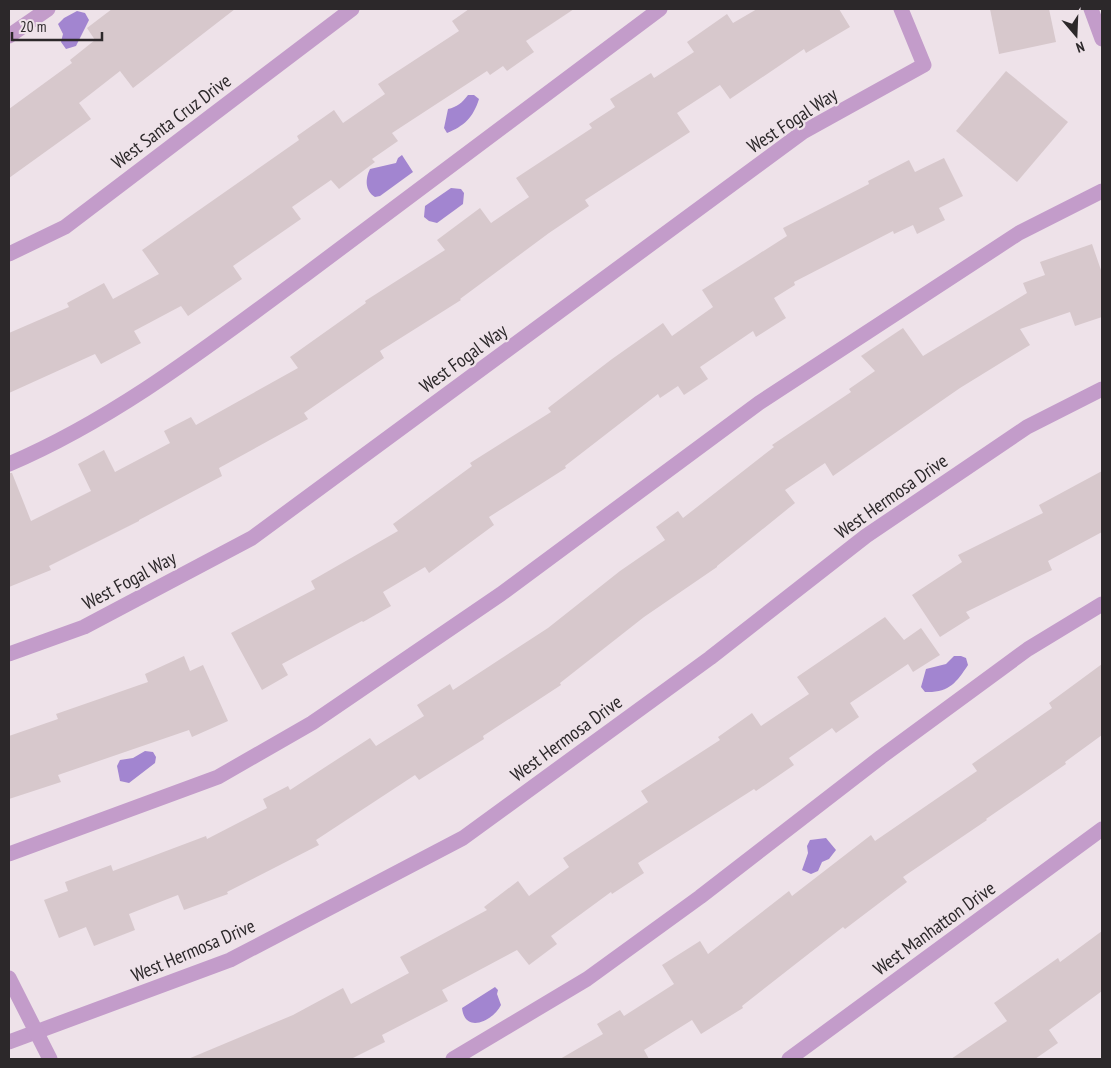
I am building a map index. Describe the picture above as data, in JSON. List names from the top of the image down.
{
  "streets": {
    "street": [
      "West Fogal Way",
      "West Santa Cruz Drive",
      "West Hermosa Drive",
      "West Manhatton Drive"
    ]
  },
  "scale_bar": "20 m",
  "north": "bottom"
}
